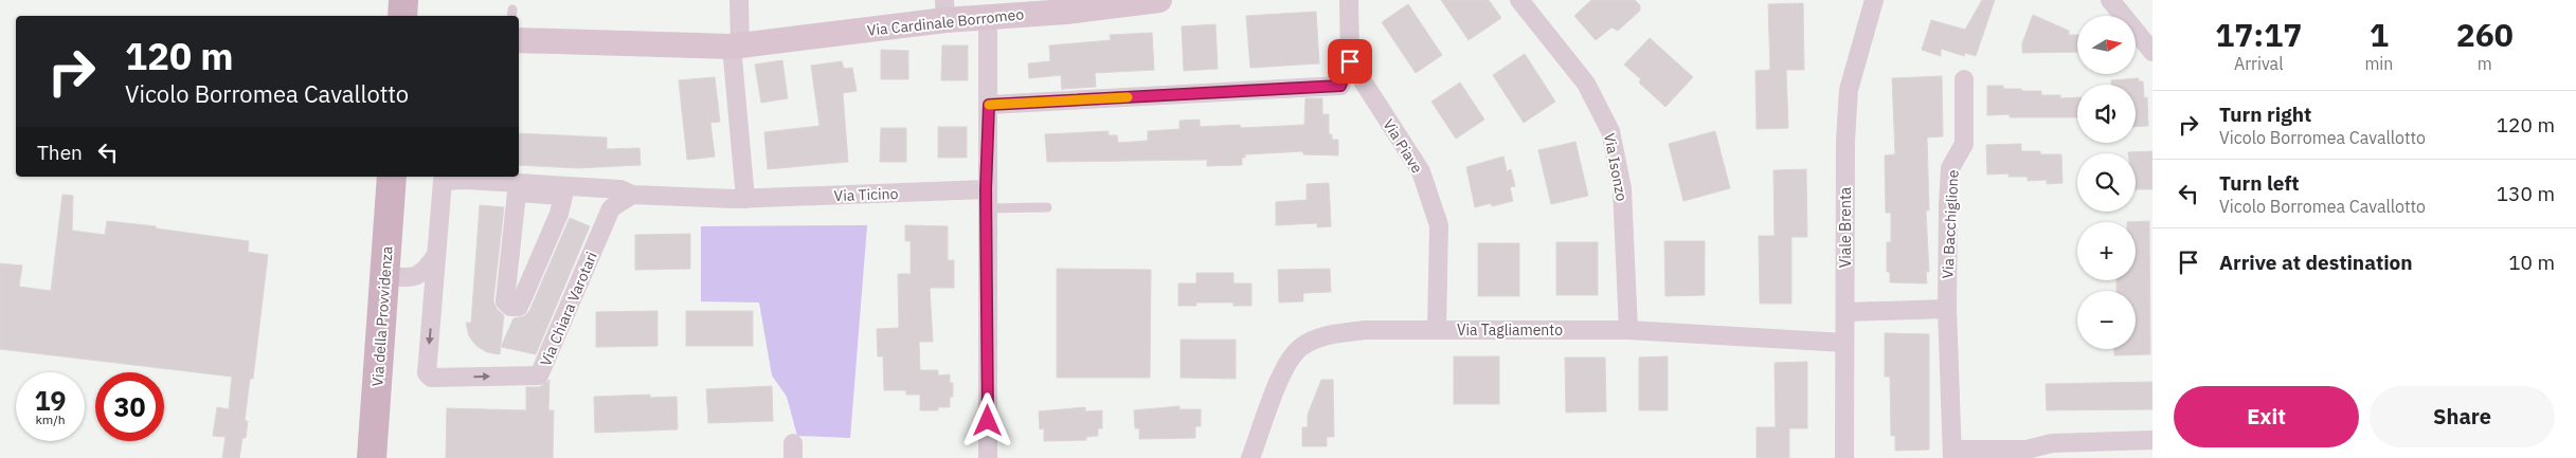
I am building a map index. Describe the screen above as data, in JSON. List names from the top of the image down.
{
  "streets": {
    "main road": ["Via della Provvidenza"],
    "street": [
      "Via Cardinale Borromeo",
      "Via Piave",
      "Via Isonzo",
      "Via Ticino",
      "Via Bacchiglione",
      "Viale Brenta",
      "Via Chiara Varotari",
      "Via Tagliamento"
    ]
  },
  "crossings": [
    ["Via Piave", "Via Tagliamento"],
    ["Via Isonzo", "Via Tagliamento"],
    ["Via Ticino", "Via Chiara Varotari"],
    ["Viale Brenta", "Via Tagliamento"]
  ],
  "north": "right",
  "page": {
    "eta": [
      "17:17",
      "Arrival",
      "1",
      "min",
      "260",
      "m"
    ],
    "map_buttons": ["+", "−"],
    "turn": ["120 m", "Vicolo Borromea Cavallotto"],
    "list": [
      {
        "name": "Turn right",
        "note": "Vicolo Borromea Cavallotto",
        "value": "120 m"
      },
      {
        "name": "Turn left",
        "note": "Vicolo Borromea Cavallotto",
        "value": "130 m"
      },
      {
        "name": "Arrive at destination",
        "value": "10 m"
      }
    ],
    "then": "Then",
    "speed": "19 km/h",
    "limit": "30",
    "buttons": ["Exit", "Share"]
  }
}
